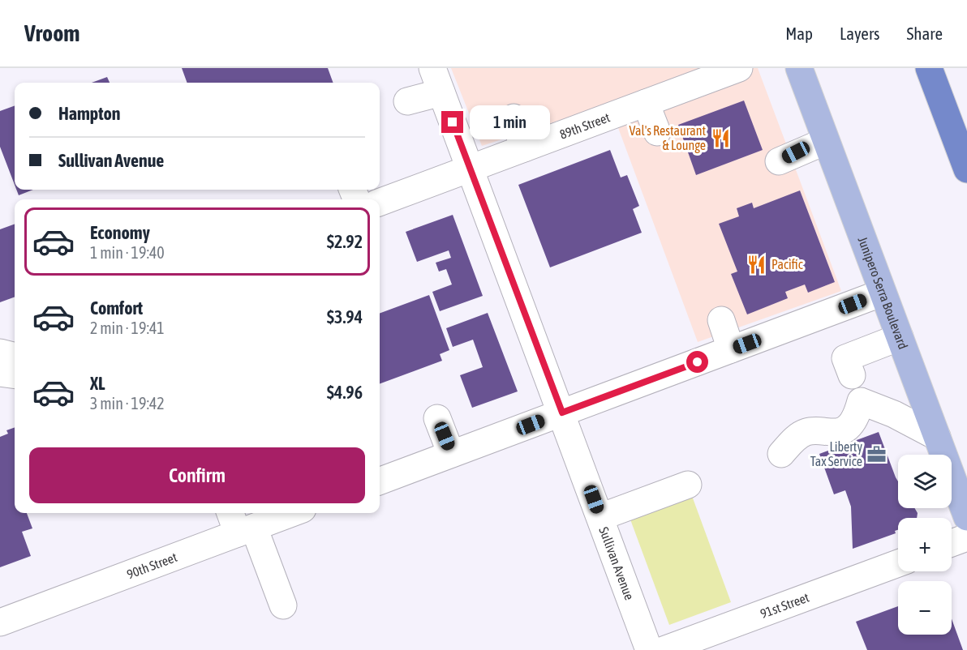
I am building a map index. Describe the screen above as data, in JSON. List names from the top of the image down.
{
  "streets": {
    "main road": ["Junipero Serra Boulevard"],
    "street": [
      "89th Street",
      "Sullivan Avenue",
      "90th Street",
      "91st Street"
    ]
  },
  "crossings": [
    ["89th Street", "Sullivan Avenue"]
  ],
  "places": {
    "restaurant": ["Val's Restaurant & Lounge", "Pacific"],
    "office": ["Liberty Tax Service"]
  },
  "page": {
    "header": "Vroom",
    "nav": ["Map", "Layers", "Share"],
    "banner": ["Hampton", "Sullivan Avenue"],
    "bubble": "1 min",
    "list": [
      {
        "name": "Economy",
        "note": "1 min · 19:40",
        "value": "$2.92"
      },
      {
        "name": "Comfort",
        "note": "2 min · 19:41",
        "value": "$3.94"
      },
      {
        "name": "XL",
        "note": "3 min · 19:42",
        "value": "$4.96"
      }
    ],
    "buttons": "Confirm",
    "map_buttons": ["+", "−"]
  }
}
